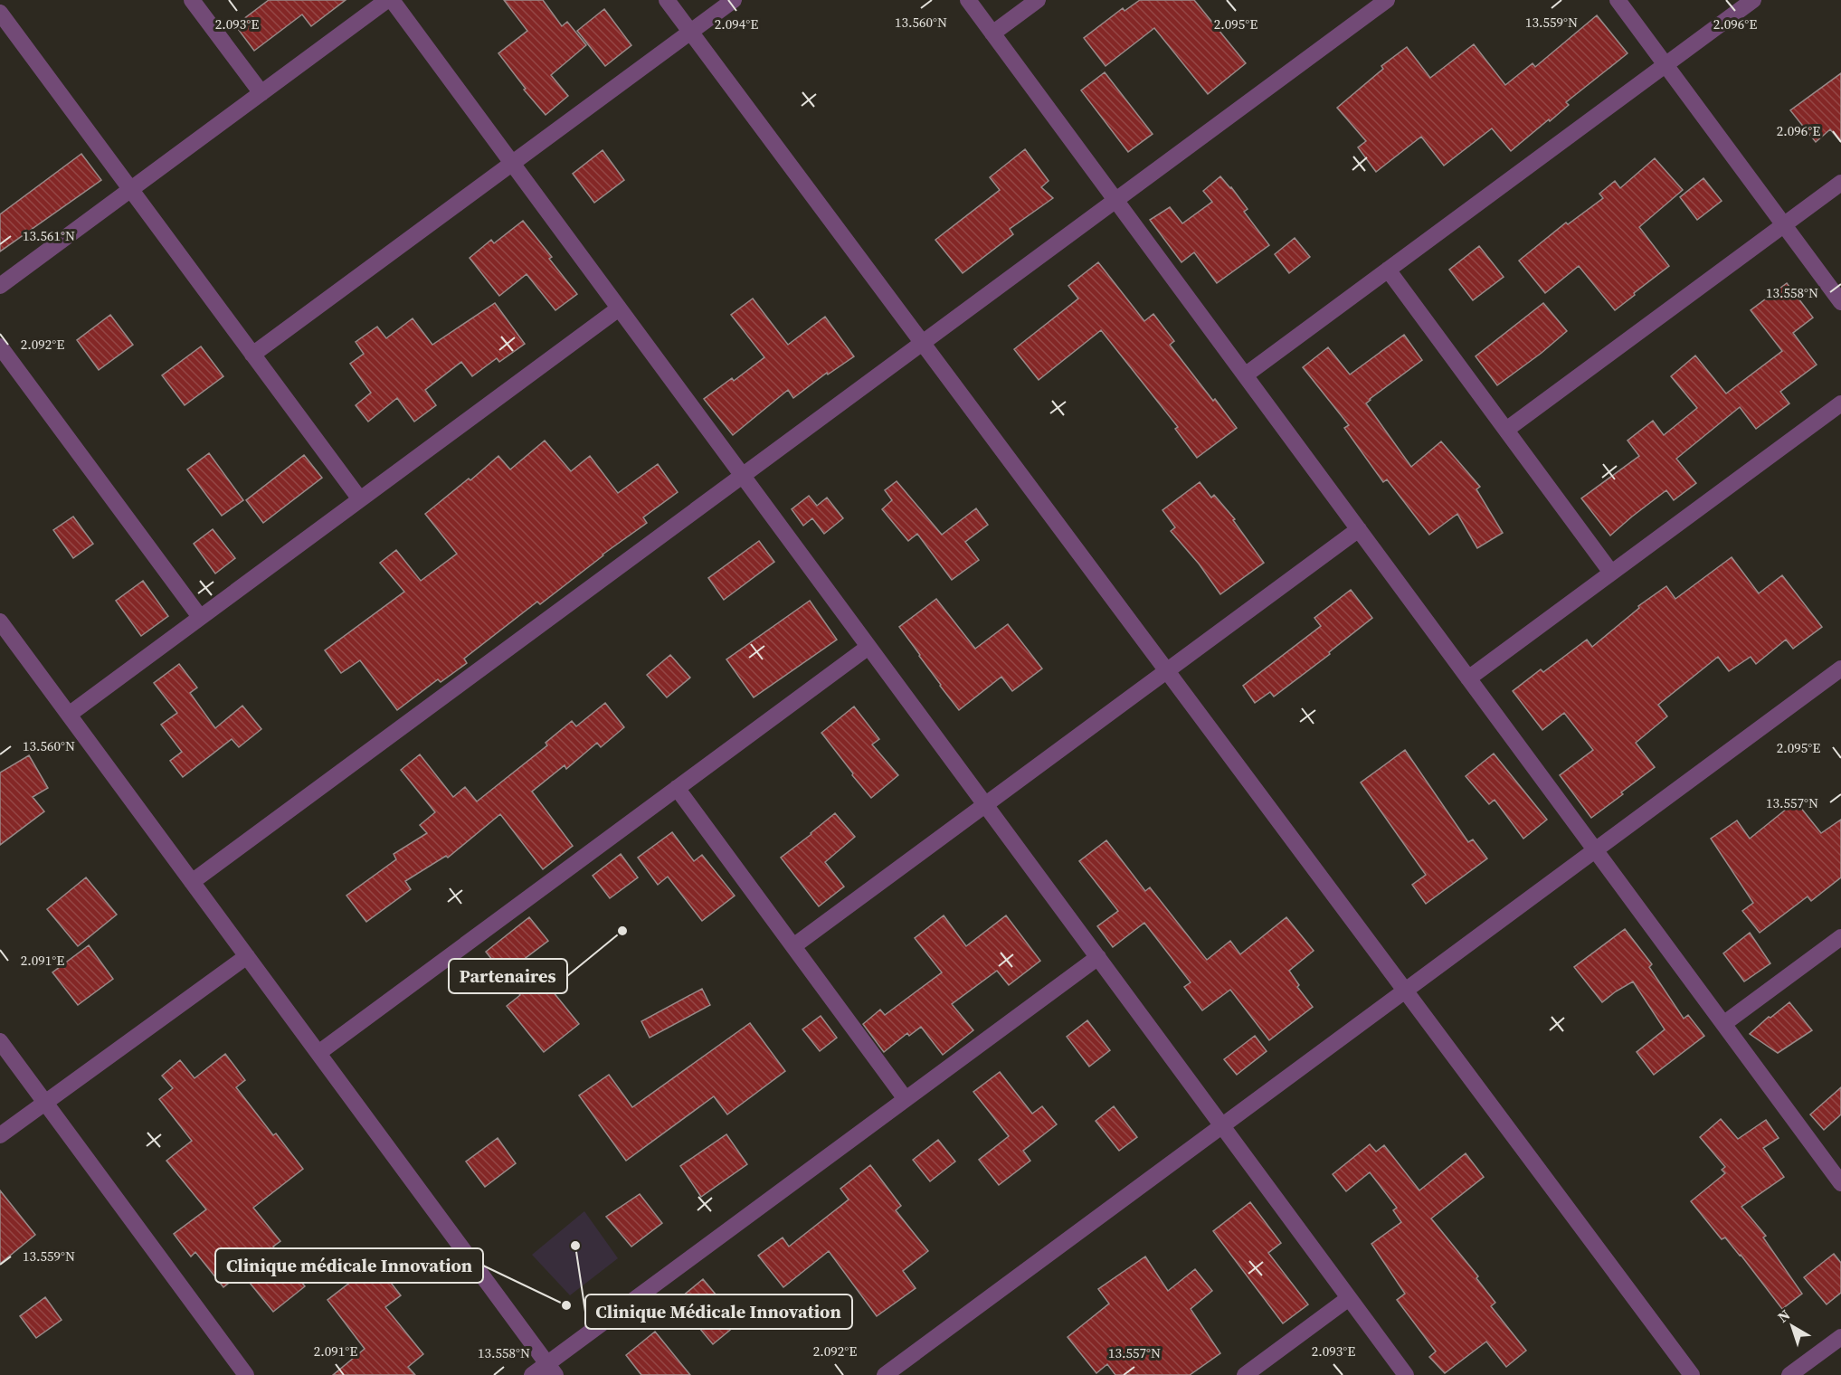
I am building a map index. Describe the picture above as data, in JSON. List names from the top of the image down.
{
  "places": ["Partenaires", "Clinique Médicale Innovation", "Clinique médicale Innovation"],
  "north": "top left",
  "coordinates": [
    "13.560°N",
    "13.559°N",
    "2.093°E",
    "2.094°E",
    "2.095°E",
    "2.096°E",
    "13.561°N",
    "13.558°N",
    "2.092°E",
    "13.557°N",
    "2.091°E"
  ]
}
